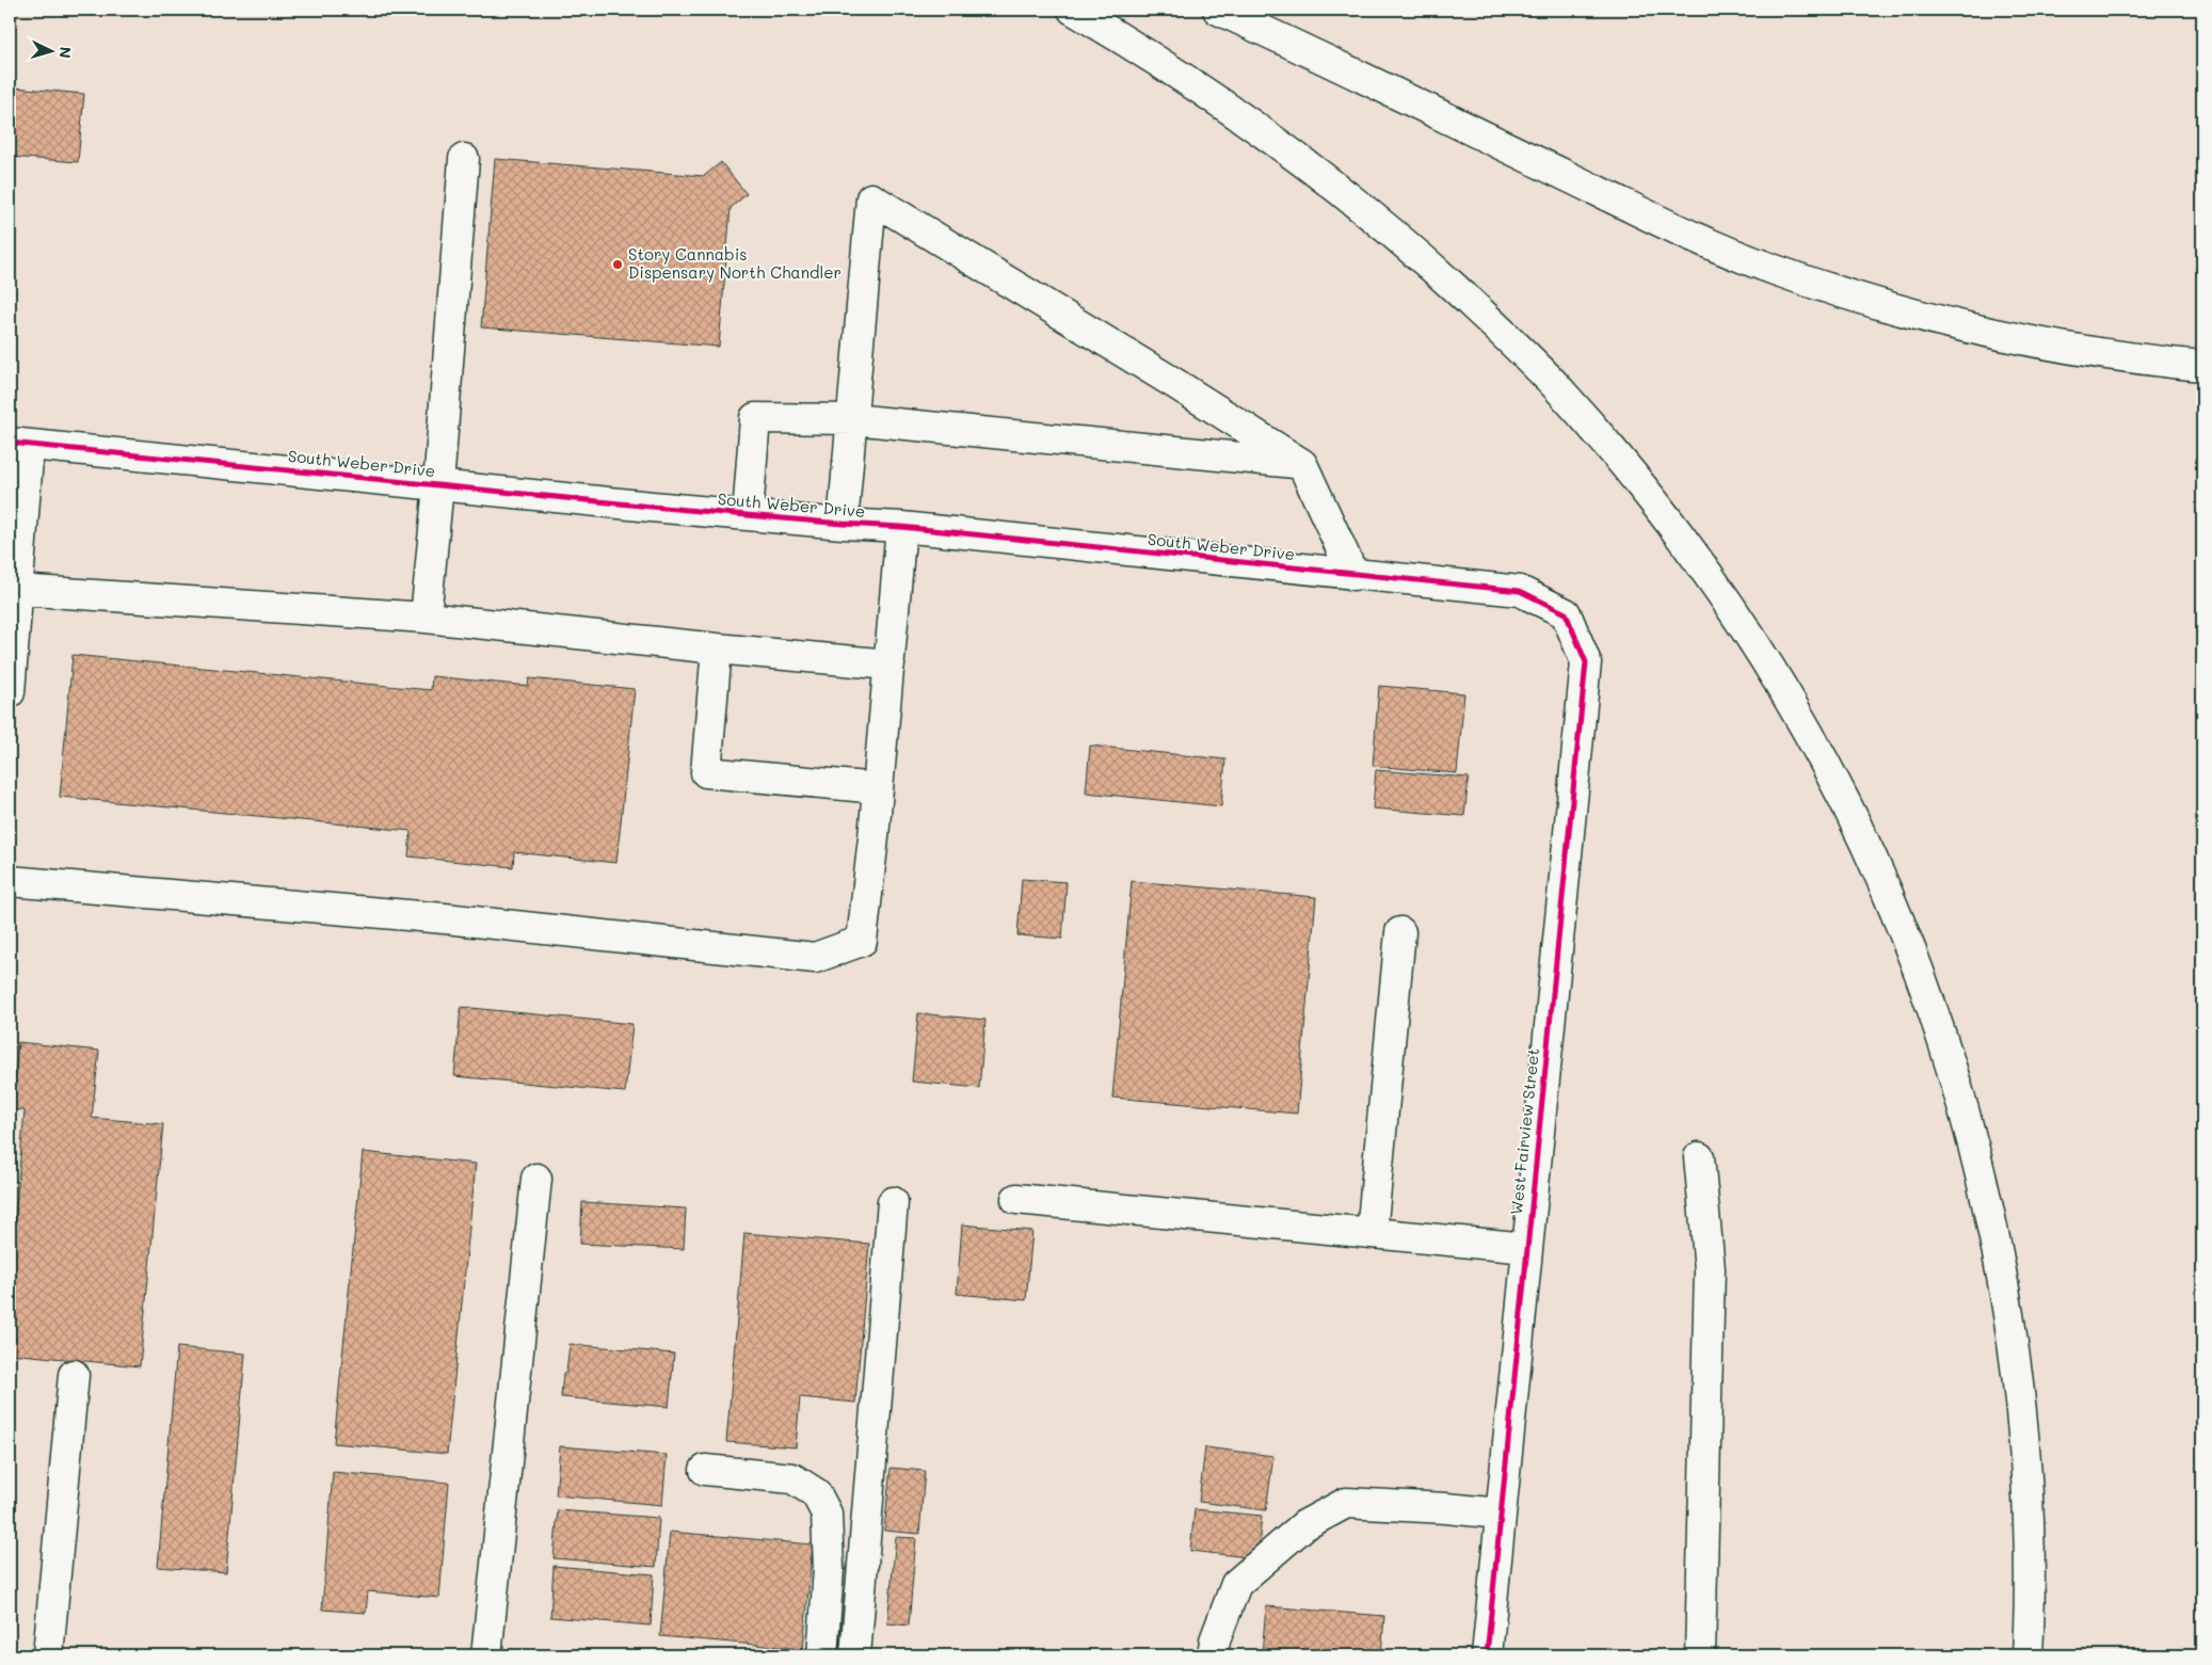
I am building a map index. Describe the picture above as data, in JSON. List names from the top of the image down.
{
  "streets": {
    "main road": ["South Weber Drive", "West Fairview Street"]
  },
  "crossings": [
    ["South Weber Drive", "West Fairview Street"]
  ],
  "places": ["Story Cannabis Dispensary North Chandler"],
  "north": "right"
}
